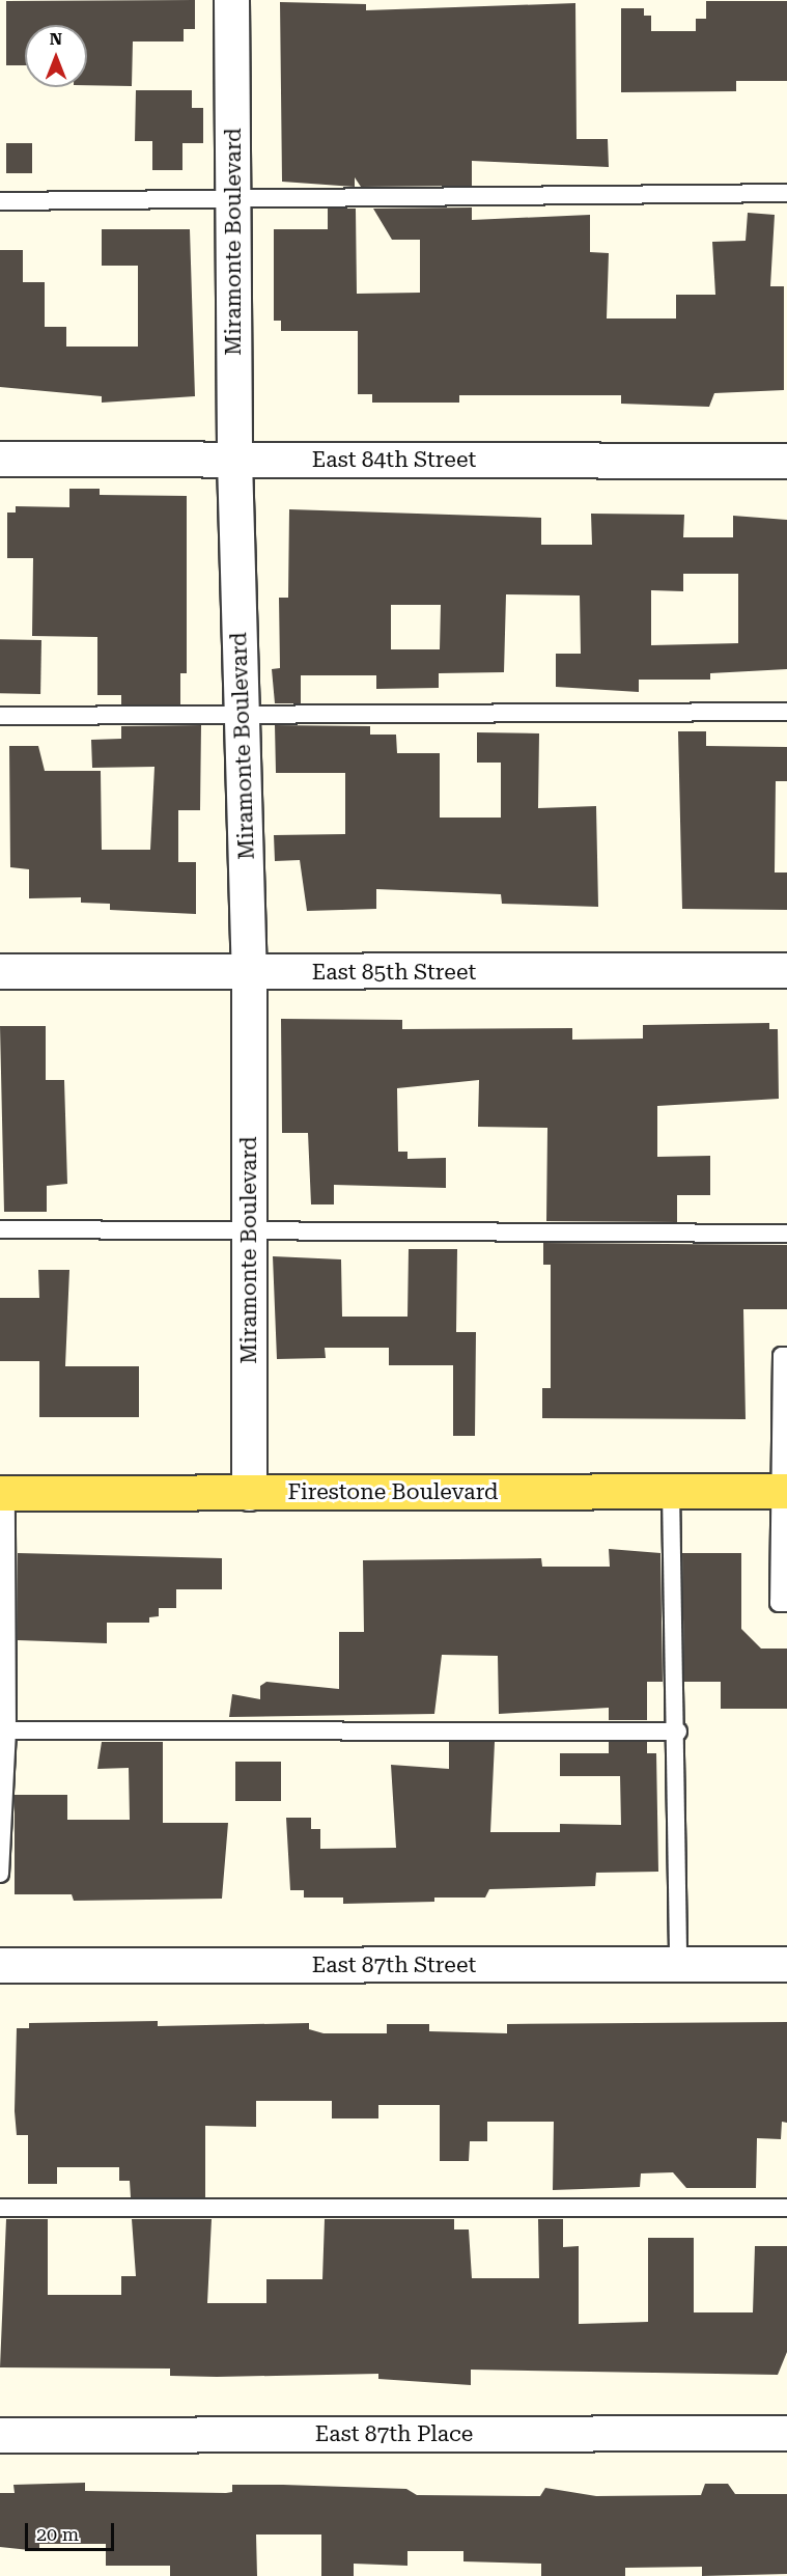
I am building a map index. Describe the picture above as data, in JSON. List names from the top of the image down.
{
  "streets": {
    "main road": ["Firestone Boulevard"],
    "street": [
      "Miramonte Boulevard",
      "East 84th Street",
      "East 85th Street",
      "East 87th Street",
      "East 87th Place"
    ]
  },
  "crossings": [
    ["Miramonte Boulevard", "East 84th Street"],
    ["Miramonte Boulevard", "East 85th Street"],
    ["Miramonte Boulevard", "Firestone Boulevard"]
  ],
  "scale_bar": "20 m",
  "north": "top"
}
